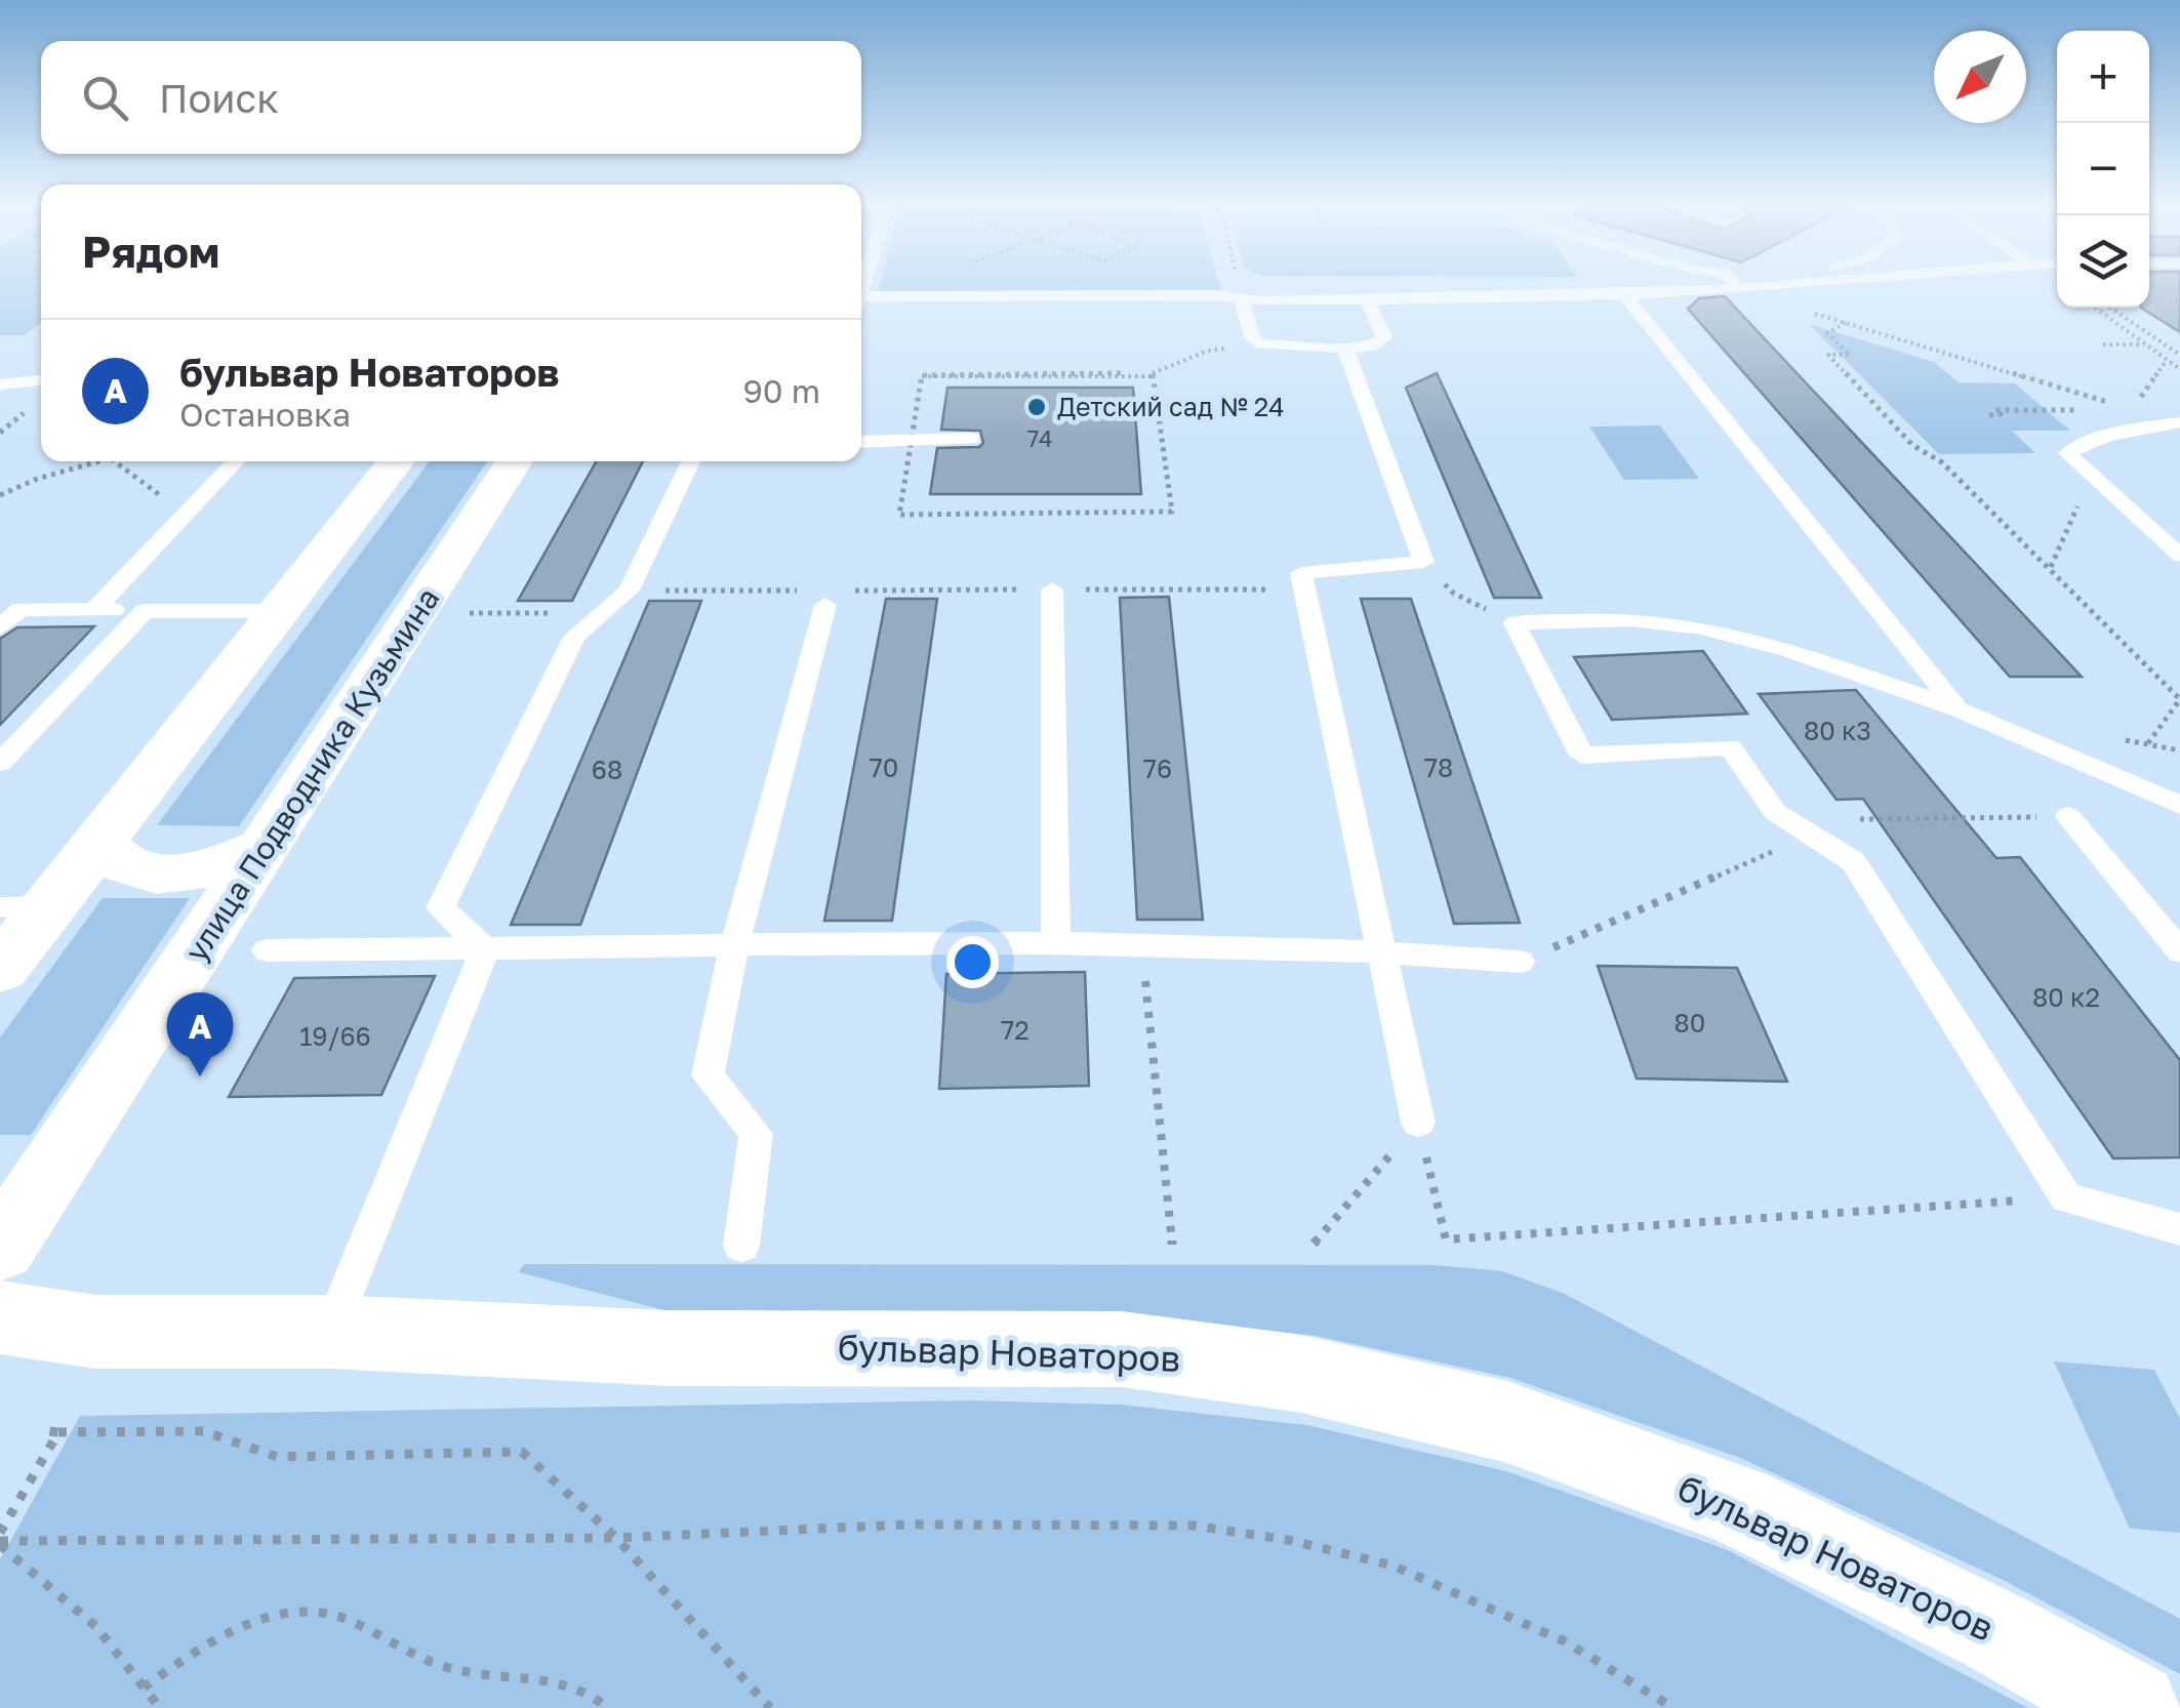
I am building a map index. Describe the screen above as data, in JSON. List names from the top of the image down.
{
  "streets": {
    "street": ["улица Подводника Кузьмина", "бульвар Новаторов"]
  },
  "places": ["Детский сад № 24"],
  "house_numbers": [
    "74",
    "80 к3",
    "70",
    "78",
    "76",
    "68",
    "80 к2",
    "80",
    "72",
    "19/66"
  ],
  "north": "bottom left",
  "page": {
    "map_buttons": ["+", "−"],
    "search": "Поиск",
    "heading": "Рядом",
    "list": [
      {
        "mark": "A",
        "name": "бульвар Новаторов",
        "note": "Остановка",
        "value": "90 m"
      }
    ],
    "pins": "A"
  }
}
